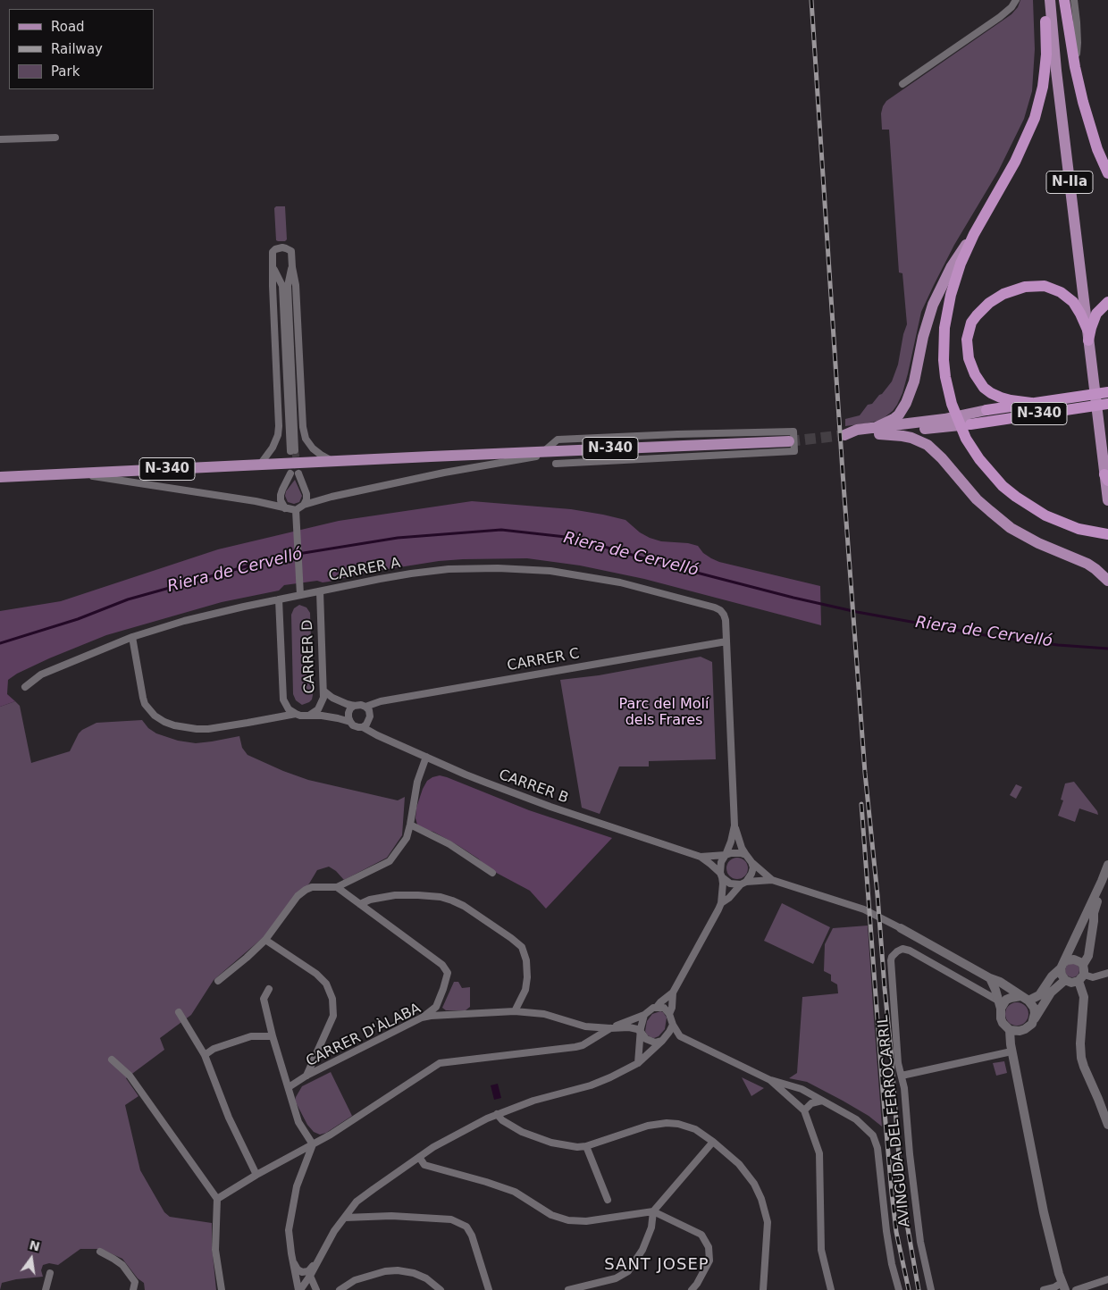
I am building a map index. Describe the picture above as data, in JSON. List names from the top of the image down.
{
  "streets": {
    "highway": ["N-340"],
    "main road": ["N-IIa"],
    "street": [
      "CARRER A",
      "CARRER D",
      "CARRER C",
      "CARRER B",
      "CARRER D'ÀLABA",
      "AVINGUDA DEL FERROCARRIL"
    ]
  },
  "crossings": [
    ["CARRER A", "CARRER D"],
    ["CARRER A", "CARRER C"],
    ["CARRER A", "CARRER B"],
    ["CARRER D", "CARRER B"],
    ["CARRER C", "CARRER B"]
  ],
  "districts": ["SANT JOSEP"],
  "water": ["Riera de Cervelló"],
  "parks": ["Parc del Molí dels Frares"],
  "legend": ["Road", "Railway", "Park"],
  "north": "top"
}
